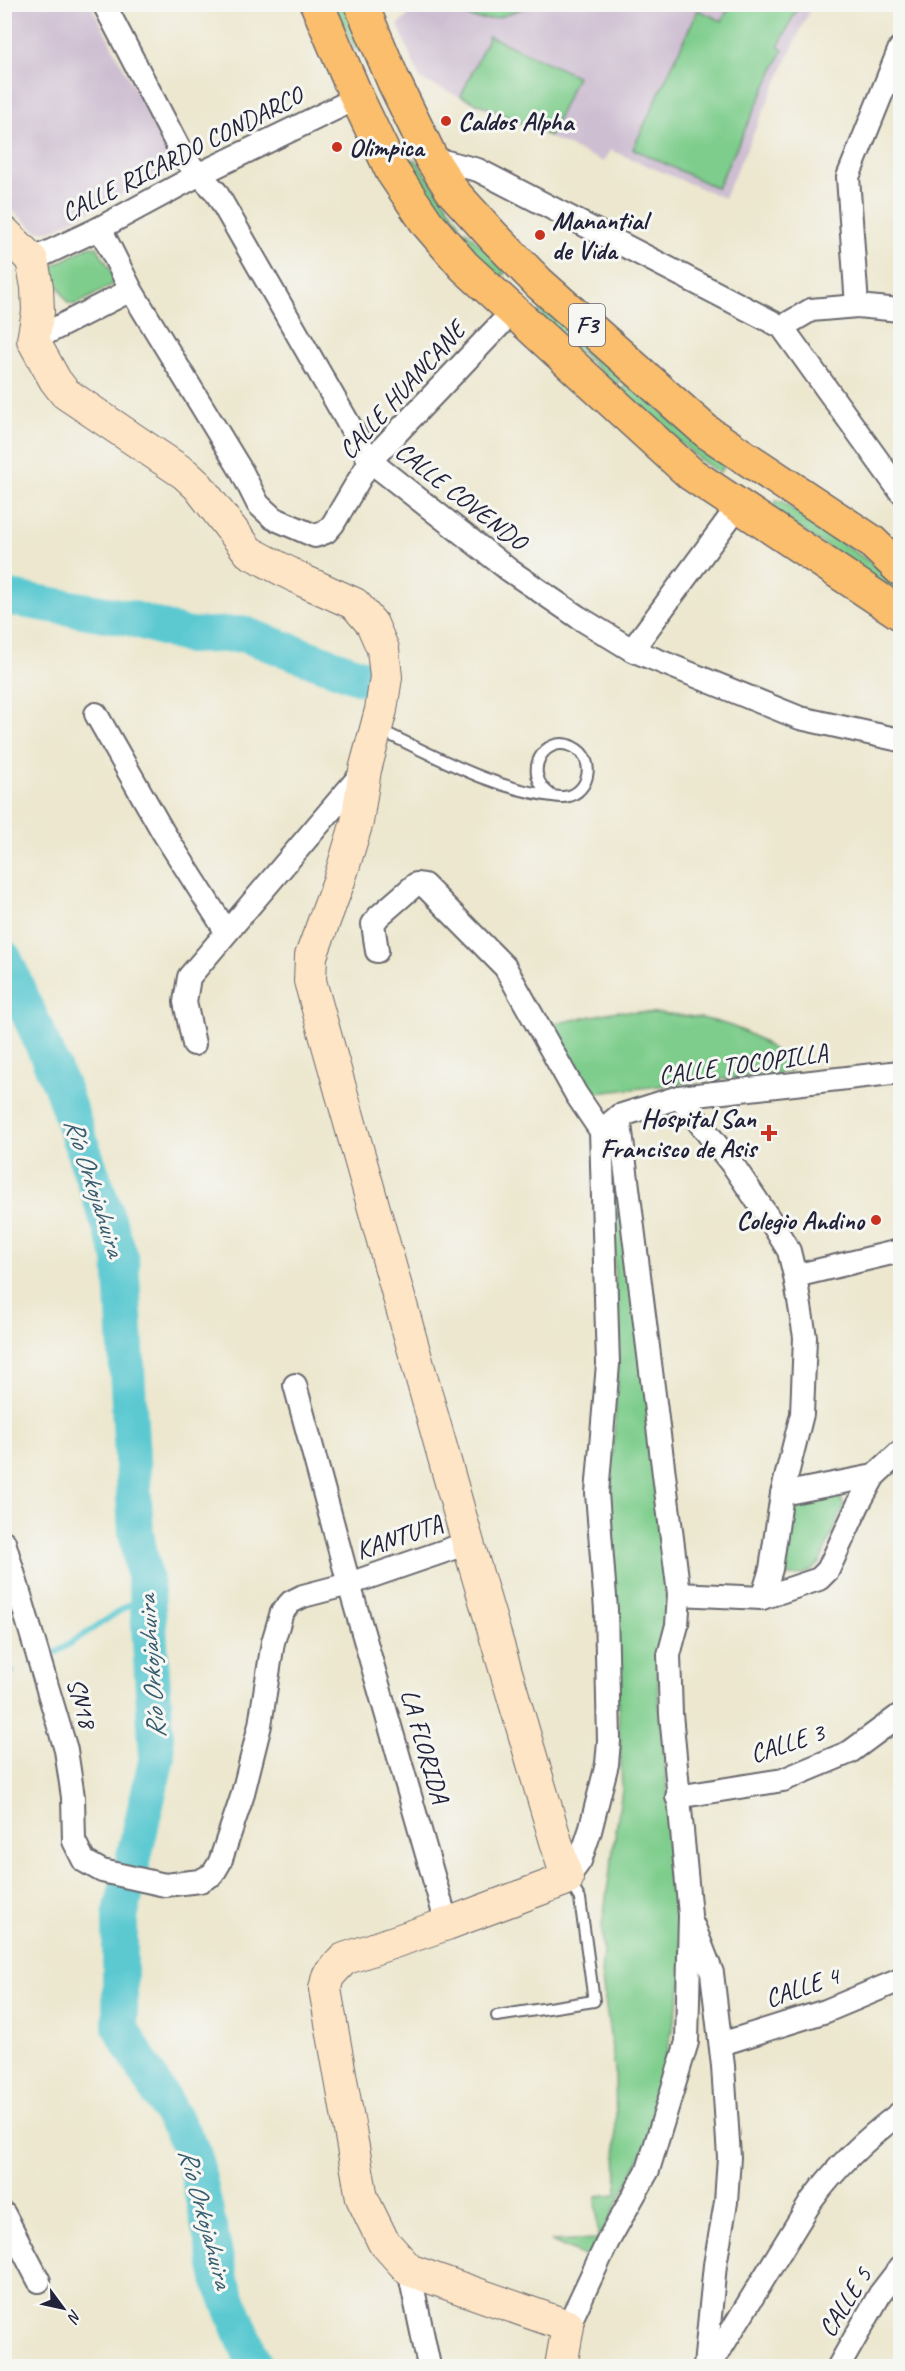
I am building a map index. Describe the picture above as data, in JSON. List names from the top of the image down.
{
  "streets": {
    "main road": ["F3"],
    "street": [
      "CALLE RICARDO CONDARCO",
      "CALLE HUANCANE",
      "CALLE COVENDO",
      "CALLE TOCOPILLA",
      "KANTUTA",
      "SN18",
      "CALLE 3",
      "LA FLORIDA",
      "CALLE 4",
      "CALLE 5"
    ]
  },
  "crossings": [
    ["CALLE RICARDO CONDARCO", "F3"],
    ["CALLE RICARDO CONDARCO", "CALLE COVENDO"],
    ["F3", "CALLE HUANCANE"],
    ["CALLE HUANCANE", "CALLE COVENDO"],
    ["KANTUTA", "SN18"],
    ["KANTUTA", "LA FLORIDA"]
  ],
  "water": ["Río Orkojahuira"],
  "places": {
    "other": [
      "Caldos Alpha",
      "Olimpica",
      "Manantial de Vida",
      "Colegio Andino"
    ],
    "health": ["Hospital San Francisco de Asis"]
  },
  "north": "bottom right"
}
